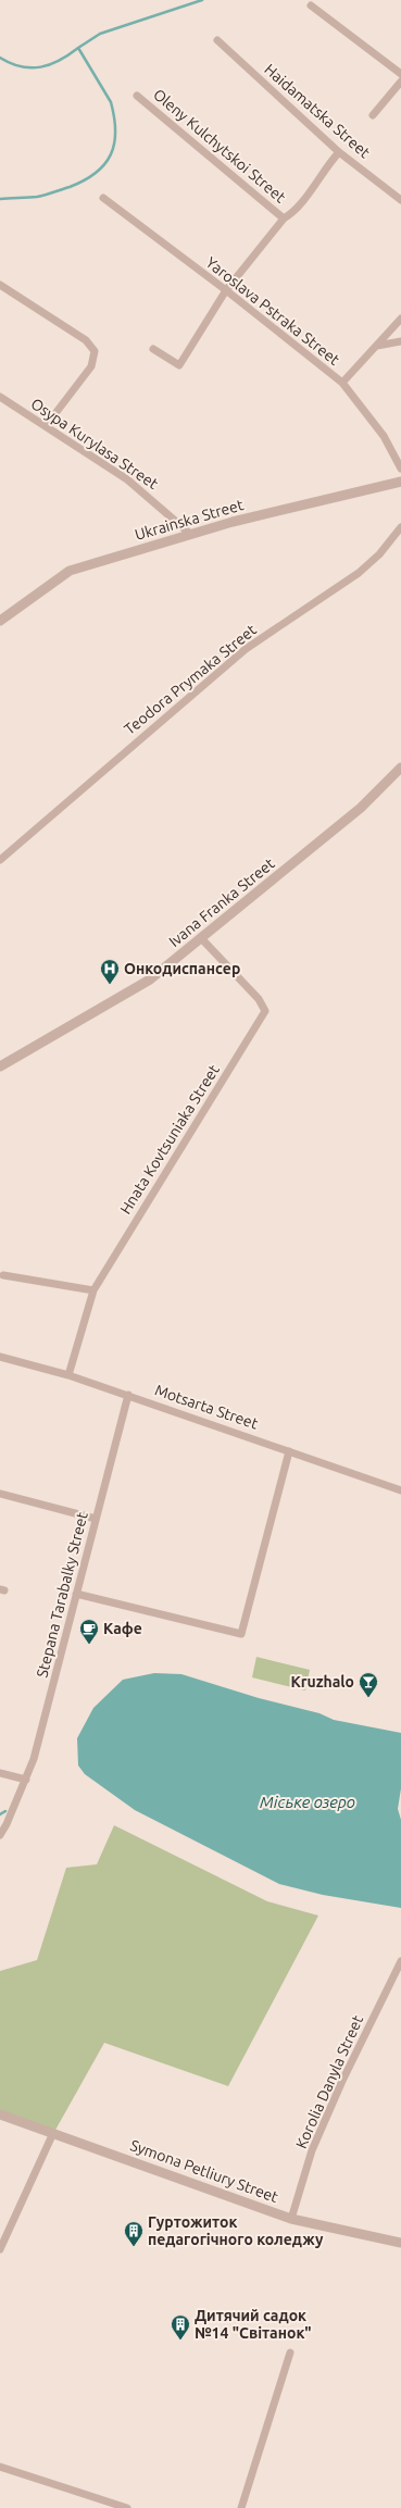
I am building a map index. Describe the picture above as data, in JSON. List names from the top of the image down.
{
  "streets": {
    "street": [
      "Haidamatska Street",
      "Oleny Kulchytskoi Street",
      "Yaroslava Pstraka Street",
      "Osypa Kurylasa Street",
      "Ukrainska Street",
      "Teodora Prymaka Street",
      "Ivana Franka Street",
      "Hnata Kovtsuniaka Street",
      "Motsarta Street",
      "Stepana Tarabalky Street",
      "Korolia Danyla Street",
      "Symona Petliury Street"
    ]
  },
  "crossings": [
    ["Osypa Kurylasa Street", "Ukrainska Street"],
    ["Ivana Franka Street", "Hnata Kovtsuniaka Street"],
    ["Hnata Kovtsuniaka Street", "Motsarta Street"],
    ["Motsarta Street", "Stepana Tarabalky Street"],
    ["Korolia Danyla Street", "Symona Petliury Street"]
  ],
  "water": ["Міське озеро"],
  "places": {
    "hospital": ["Онкодиспансер"],
    "cafe": ["Кафе"],
    "bar": ["Kruzhalo"],
    "building": ["Гуртожиток педагогічного коледжу", "Дитячий садок №14 \"Світанок\""]
  }
}
